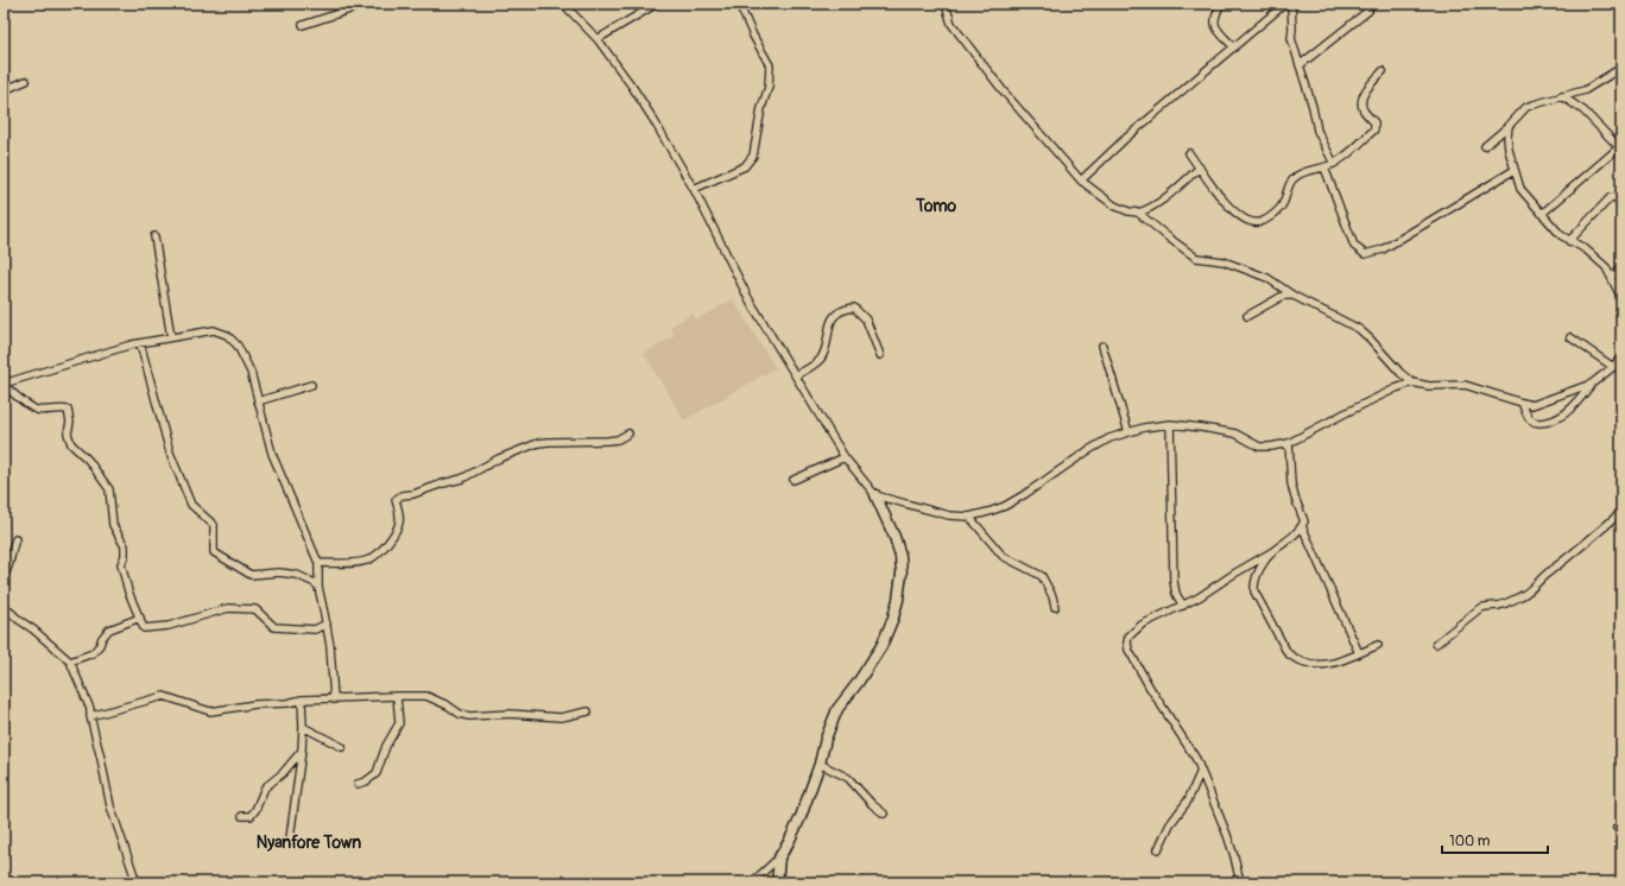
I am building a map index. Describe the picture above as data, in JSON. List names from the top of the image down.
{
  "districts": ["Tomo", "Nyanfore Town"],
  "scale_bar": "100 m"
}
